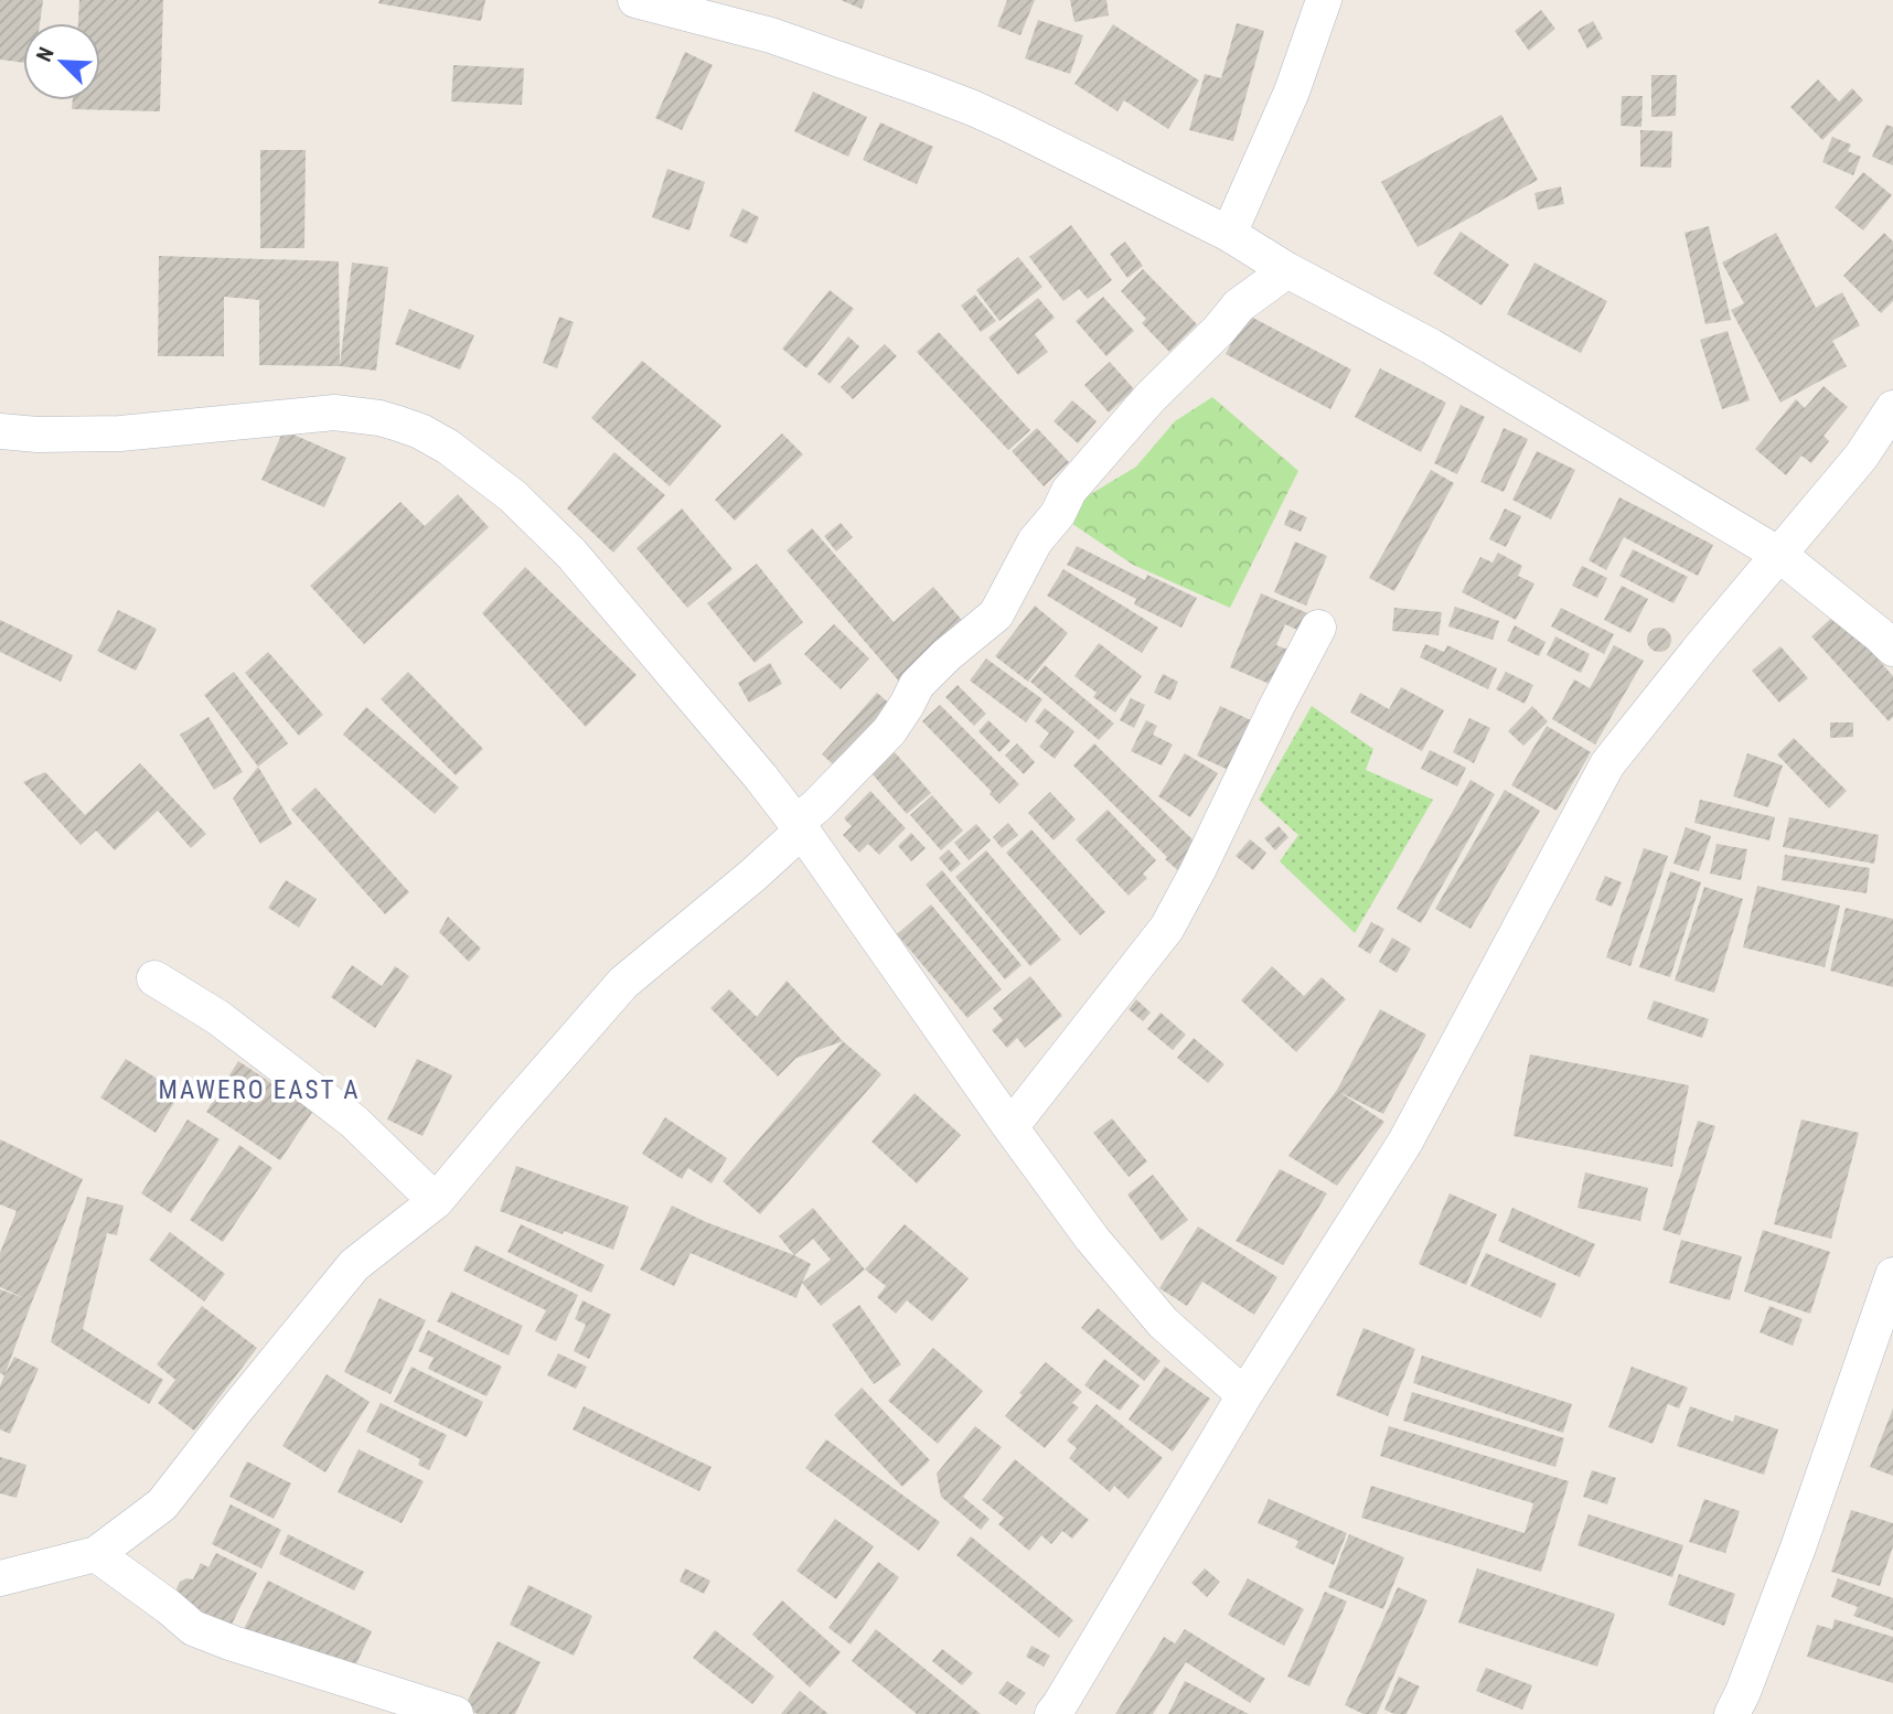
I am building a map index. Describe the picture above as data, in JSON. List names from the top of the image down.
{
  "districts": ["MAWERO EAST A"],
  "north": "top left"
}
